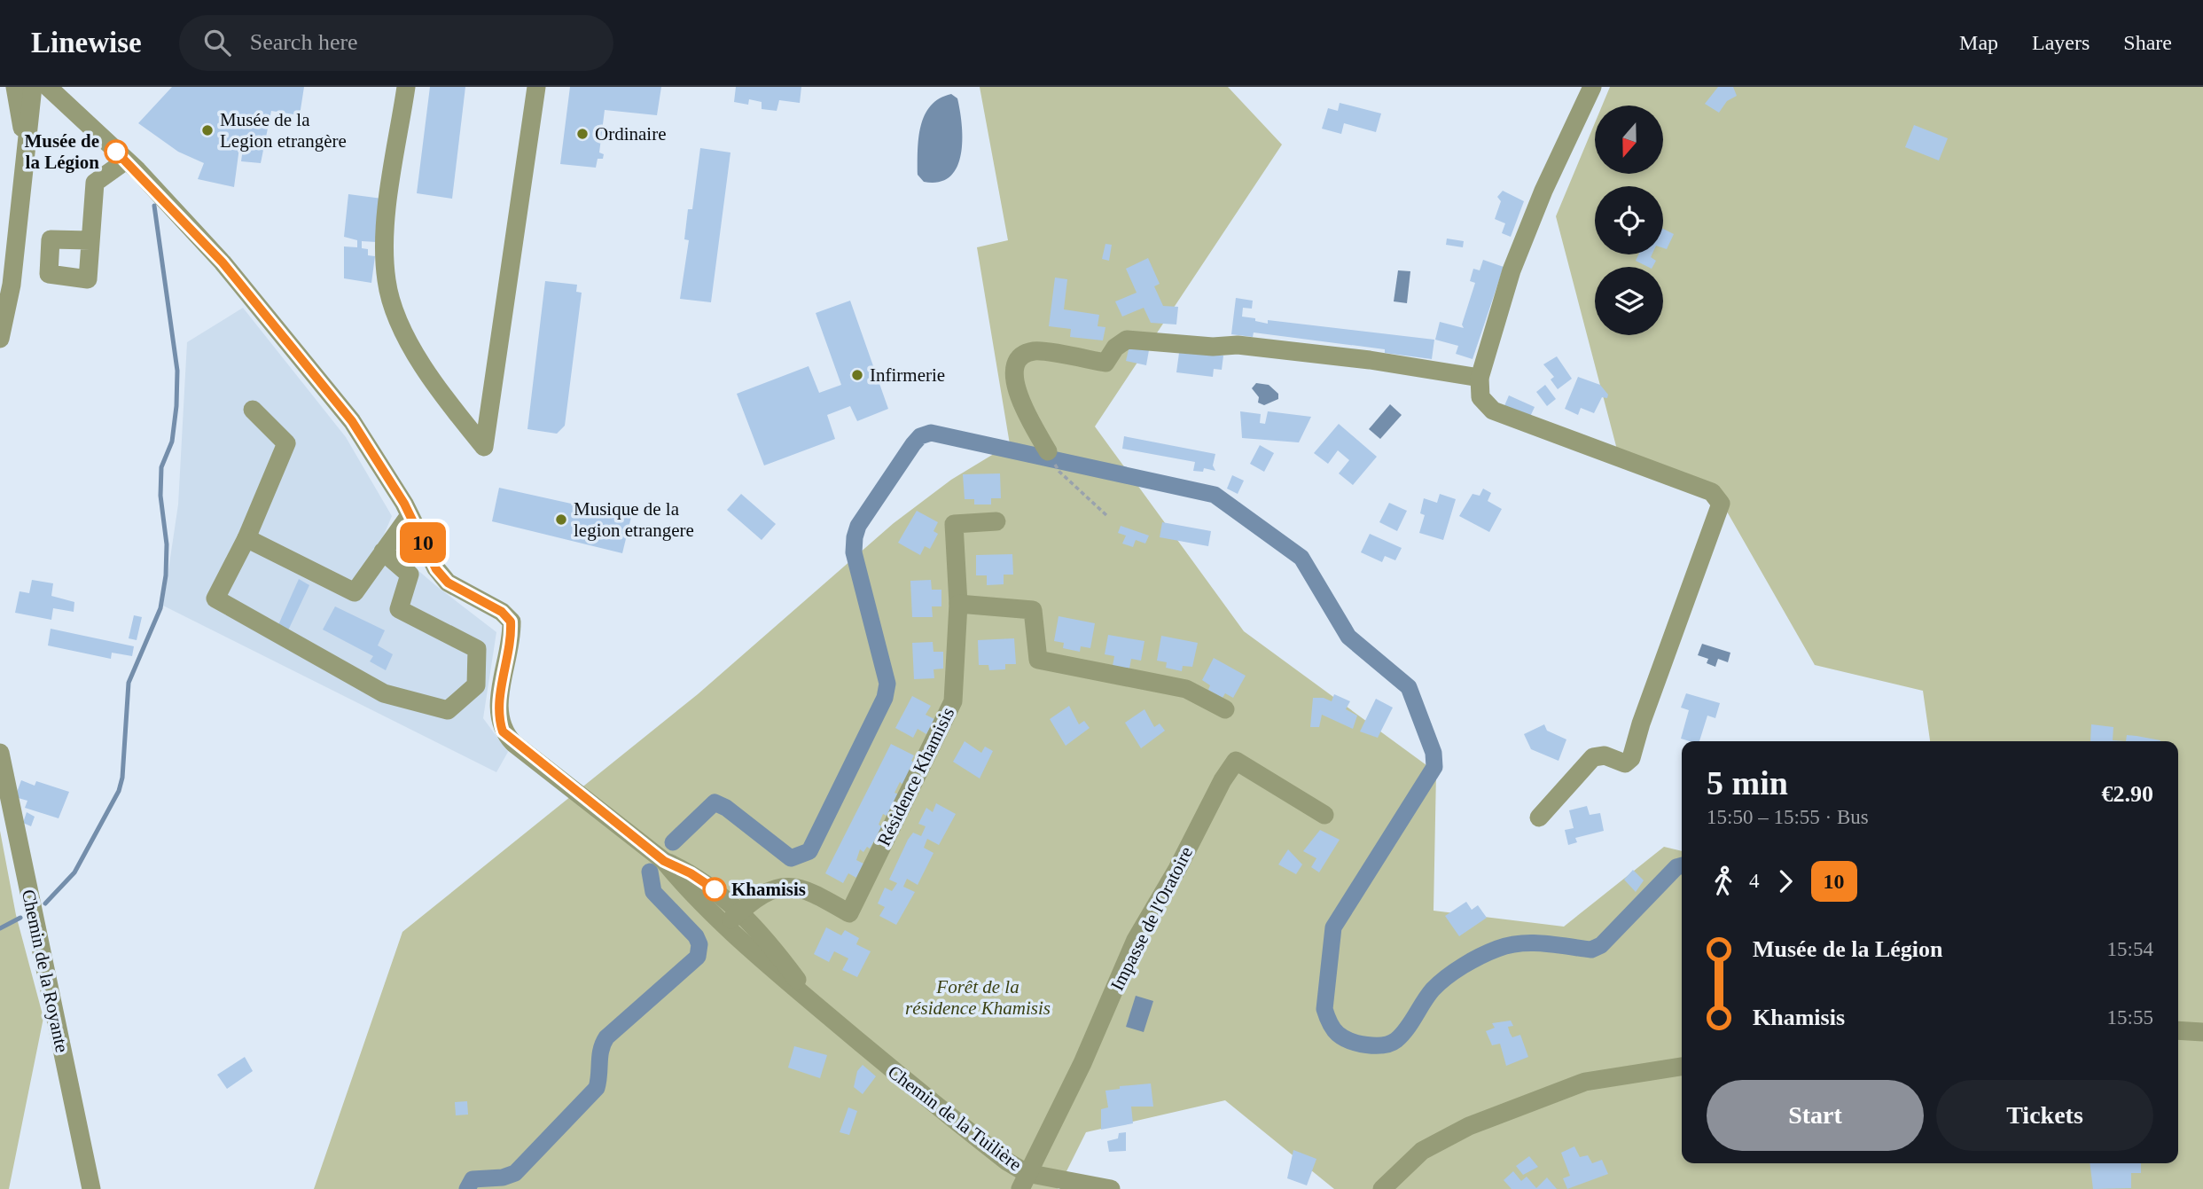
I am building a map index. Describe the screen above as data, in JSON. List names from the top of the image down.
{
  "streets": {
    "street": [
      "Résidence Khamisis",
      "Impasse de l'Oratoire",
      "Chemin de la Royante",
      "Chemin de la Tuilière"
    ]
  },
  "crossings": [
    ["Résidence Khamisis", "Chemin de la Tuilière"],
    ["Impasse de l'Oratoire", "Chemin de la Tuilière"]
  ],
  "parks": ["Forêt de la résidence Khamisis"],
  "places": [
    "Musée de la Legion etrangère",
    "Ordinaire",
    "Musée de la Légion",
    "Infirmerie",
    "Musique de la legion etrangere",
    "Khamisis"
  ],
  "lines": ["bus line 10"],
  "north": "bottom",
  "page": {
    "header": "Linewise",
    "search": "Search here",
    "nav": ["Map", "Layers", "Share"],
    "on_map": "10",
    "heading": ["5 min", "15:50 – 15:55 · Bus", "€2.90"],
    "legs": ["4", "10"],
    "list": [
      {
        "name": "Musée de la Légion",
        "value": "15:54"
      },
      {
        "name": "Khamisis",
        "value": "15:55"
      }
    ],
    "buttons": ["Start", "Tickets"]
  }
}
